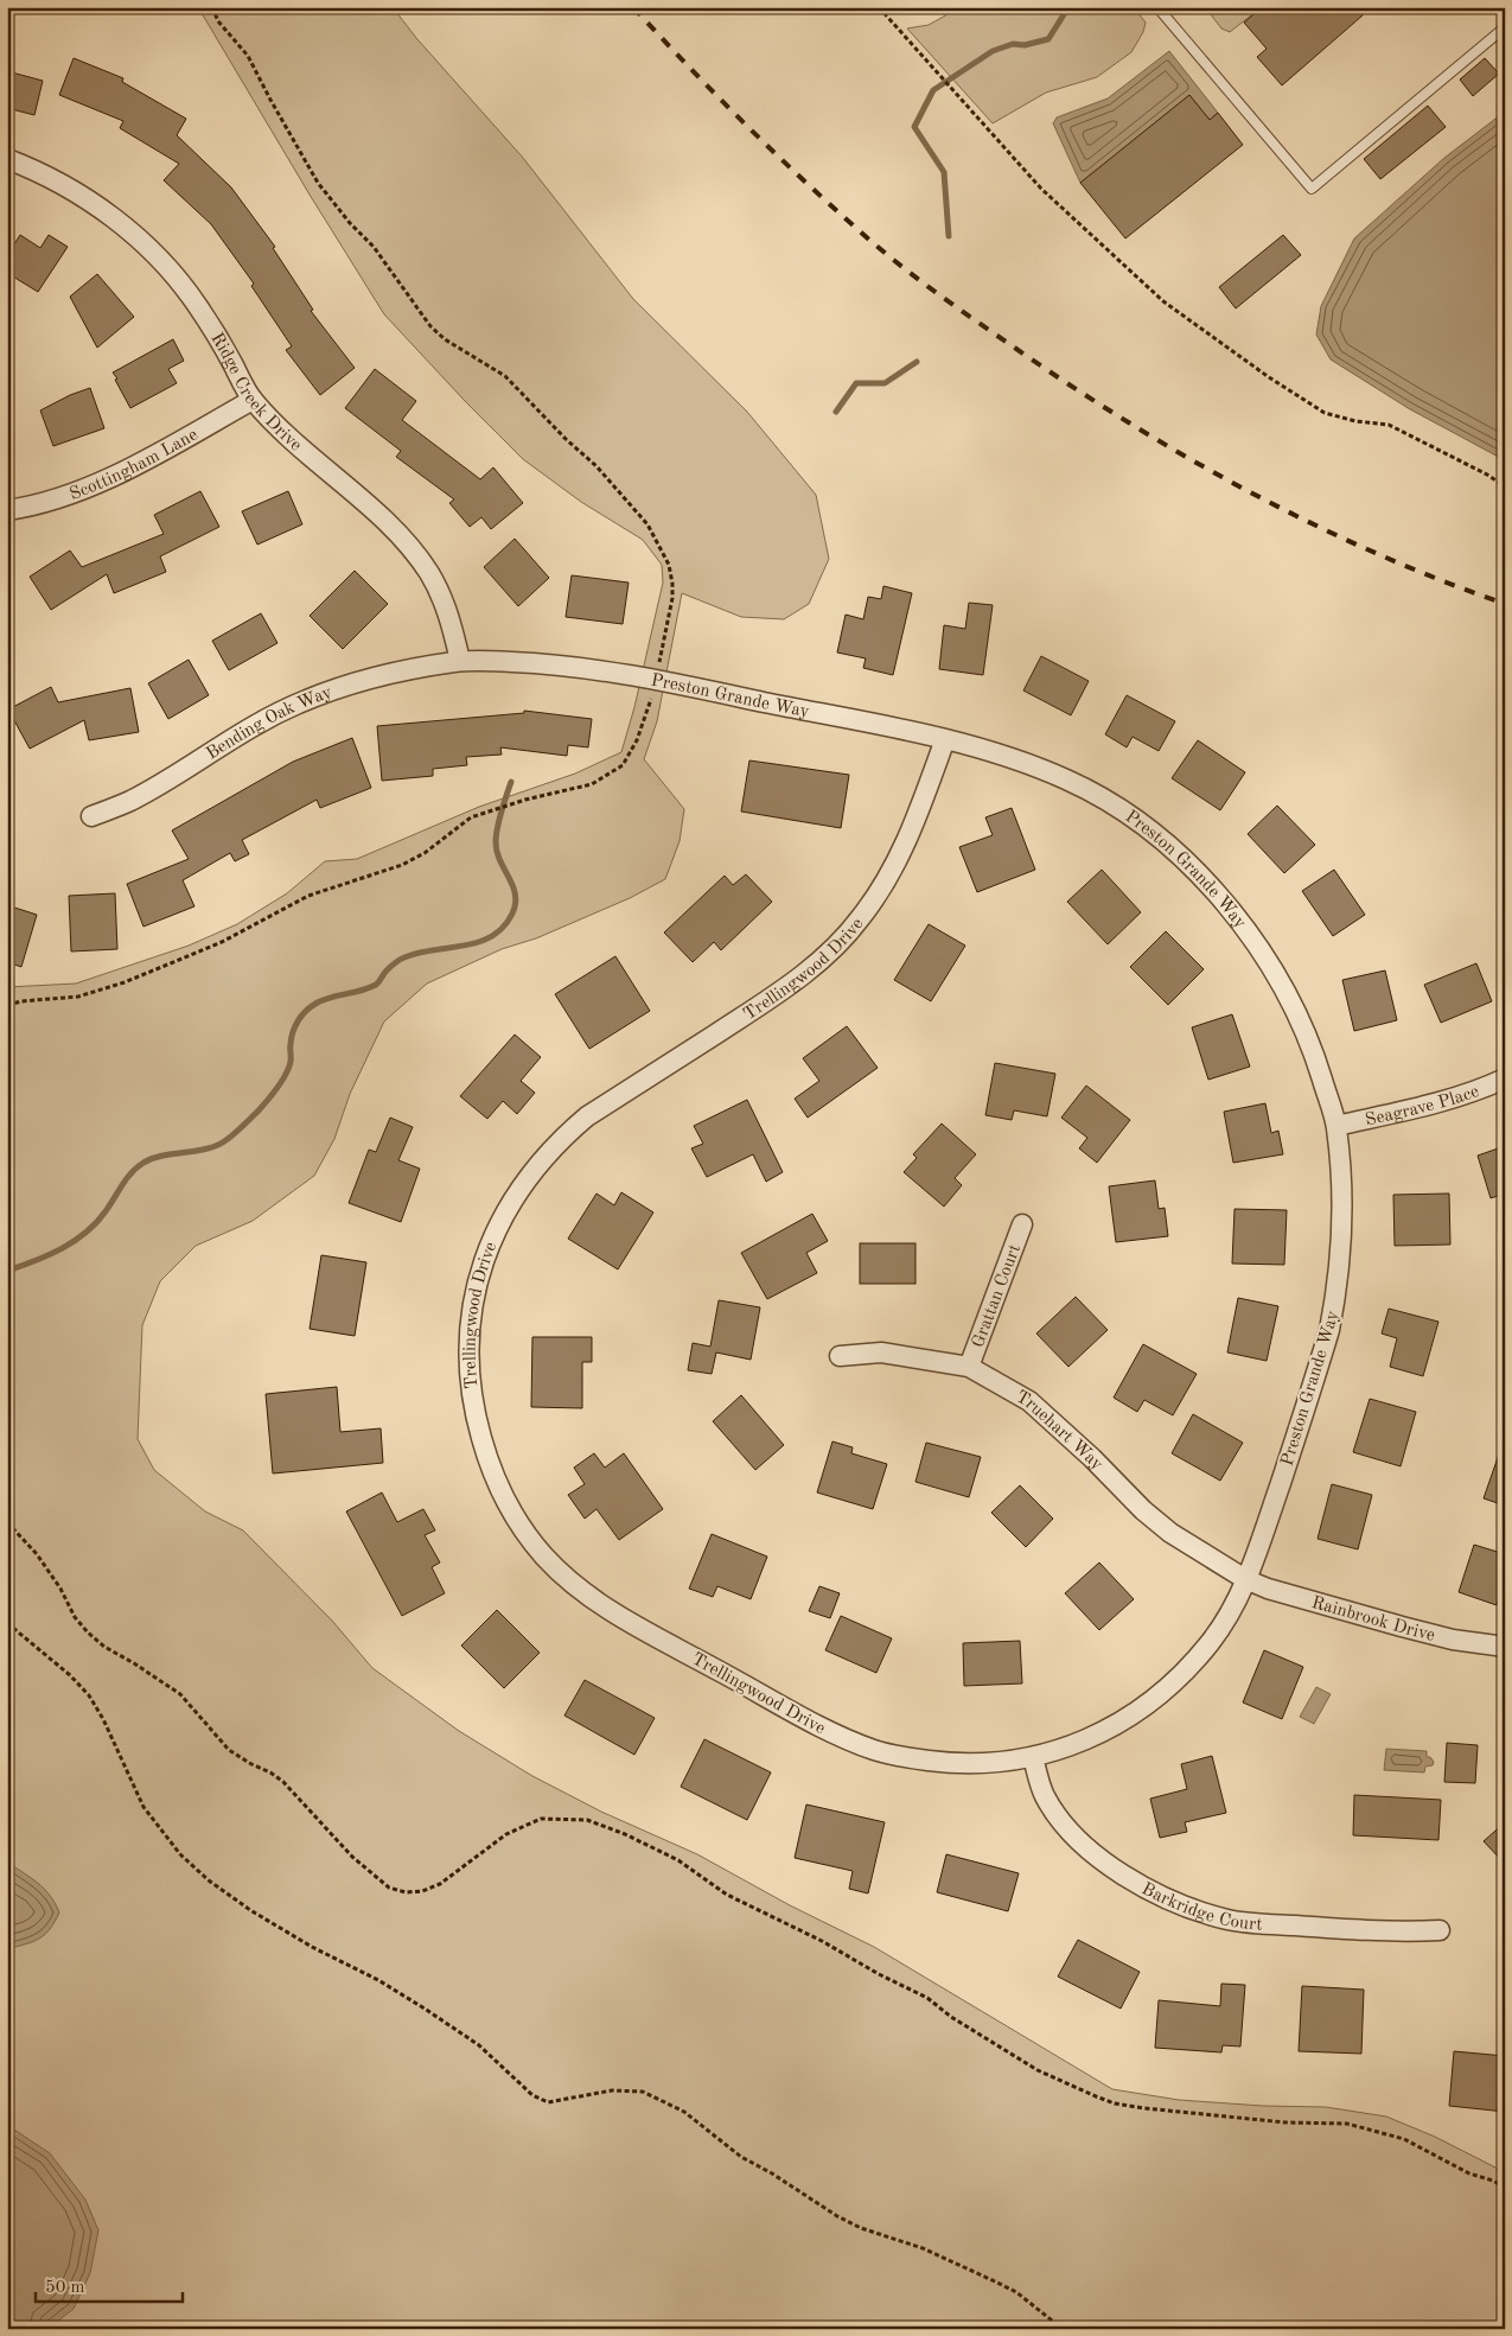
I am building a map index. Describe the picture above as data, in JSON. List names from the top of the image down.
{
  "streets": {
    "street": [
      "Ridge Creek Drive",
      "Scottingham Lane",
      "Preston Grande Way",
      "Bending Oak Way",
      "Trellingwood Drive",
      "Seagrave Place",
      "Grattan Court",
      "Truehart Way",
      "Rainbrook Drive",
      "Barkridge Court"
    ]
  },
  "crossings": [
    ["Ridge Creek Drive", "Scottingham Lane"],
    ["Ridge Creek Drive", "Preston Grande Way"],
    ["Ridge Creek Drive", "Bending Oak Way"],
    ["Preston Grande Way", "Bending Oak Way"],
    ["Preston Grande Way", "Trellingwood Drive"],
    ["Preston Grande Way", "Seagrave Place"],
    ["Preston Grande Way", "Truehart Way"],
    ["Preston Grande Way", "Rainbrook Drive"],
    ["Trellingwood Drive", "Truehart Way"],
    ["Trellingwood Drive", "Rainbrook Drive"],
    ["Trellingwood Drive", "Barkridge Court"],
    ["Grattan Court", "Truehart Way"],
    ["Truehart Way", "Rainbrook Drive"]
  ],
  "scale_bar": "50 m"
}
